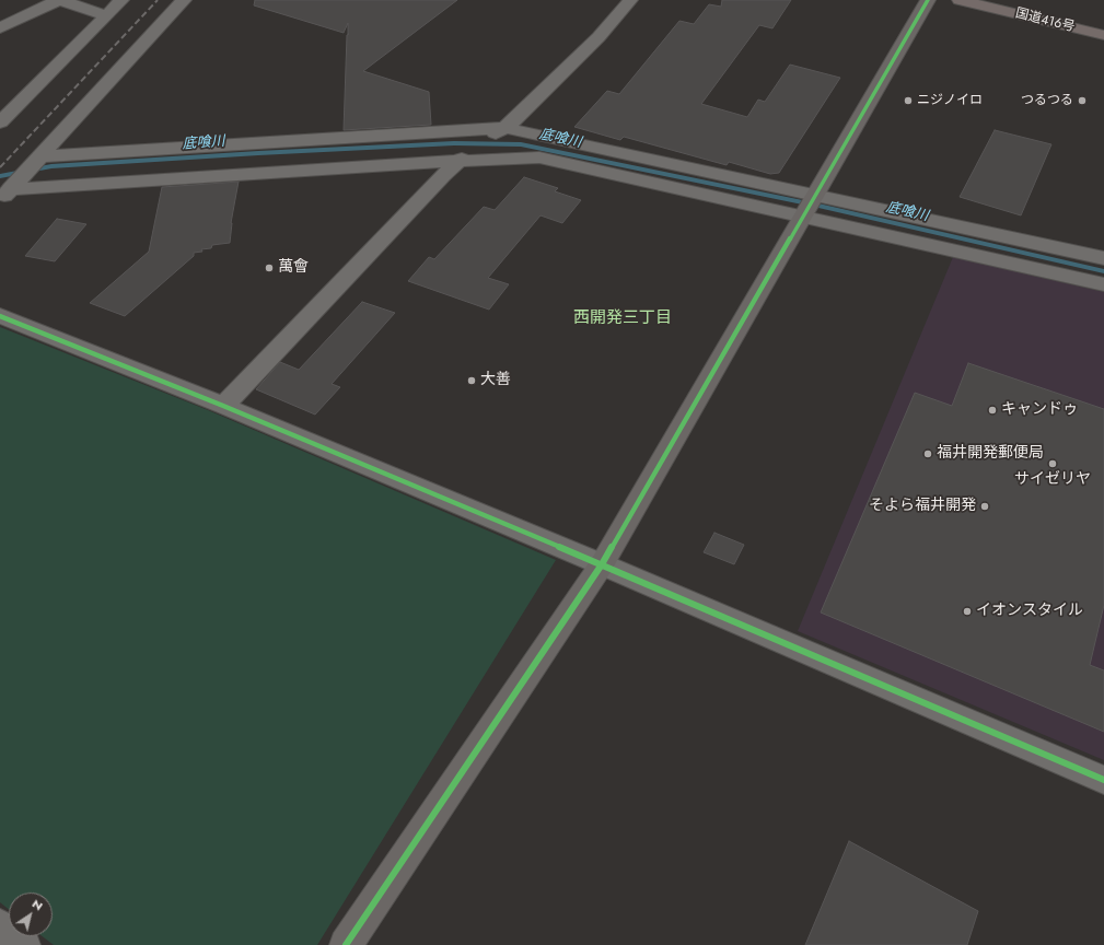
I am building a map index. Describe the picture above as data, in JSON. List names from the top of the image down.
{
  "streets": {
    "highway": ["国道416号"]
  },
  "districts": ["西開発三丁目"],
  "water": ["底喰川"],
  "places": [
    "ニジノイロ",
    "つるつる",
    "萬會",
    "大善",
    "キャンドゥ",
    "福井開発郵便局",
    "サイゼリヤ",
    "そよら福井開発",
    "イオンスタイル"
  ],
  "north": "top right"
}
